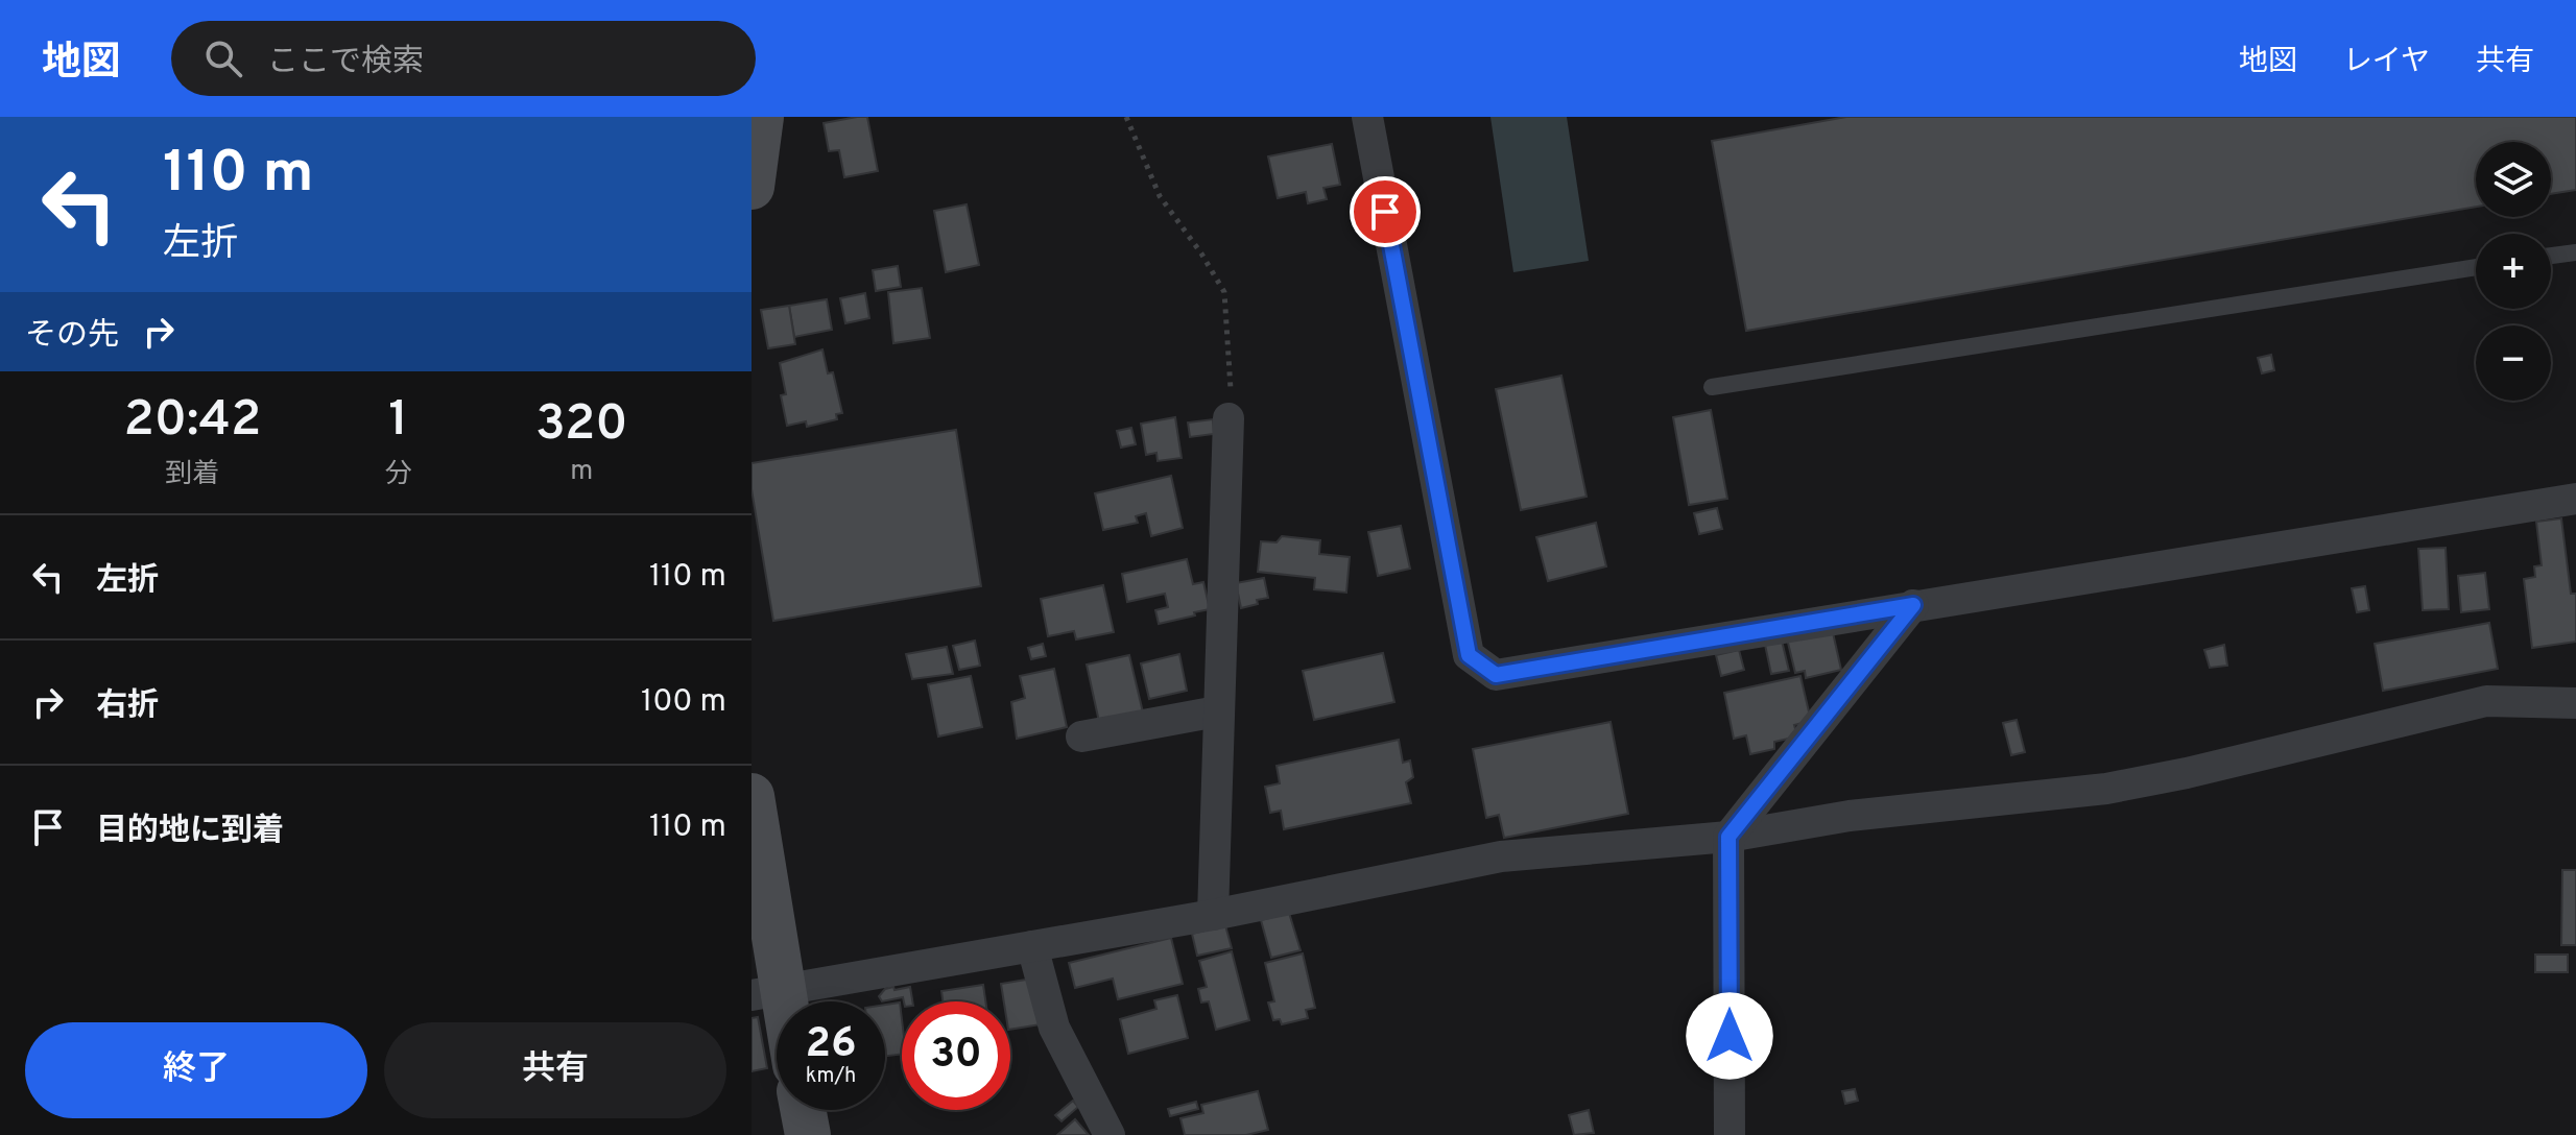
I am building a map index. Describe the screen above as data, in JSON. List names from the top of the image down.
{
  "page": {
    "header": "地図",
    "search": "ここで検索",
    "nav": ["地図", "レイヤ", "共有"],
    "turn": ["110 m", "左折"],
    "map_buttons": ["+", "−"],
    "then": "その先",
    "eta": [
      "20:42",
      "到着",
      "1",
      "分",
      "320",
      "m"
    ],
    "list": [
      {
        "name": "左折",
        "value": "110 m"
      },
      {
        "name": "右折",
        "value": "100 m"
      },
      {
        "name": "目的地に到着",
        "value": "110 m"
      }
    ],
    "speed": "26 km/h",
    "limit": "30",
    "buttons": ["終了", "共有"]
  }
}
